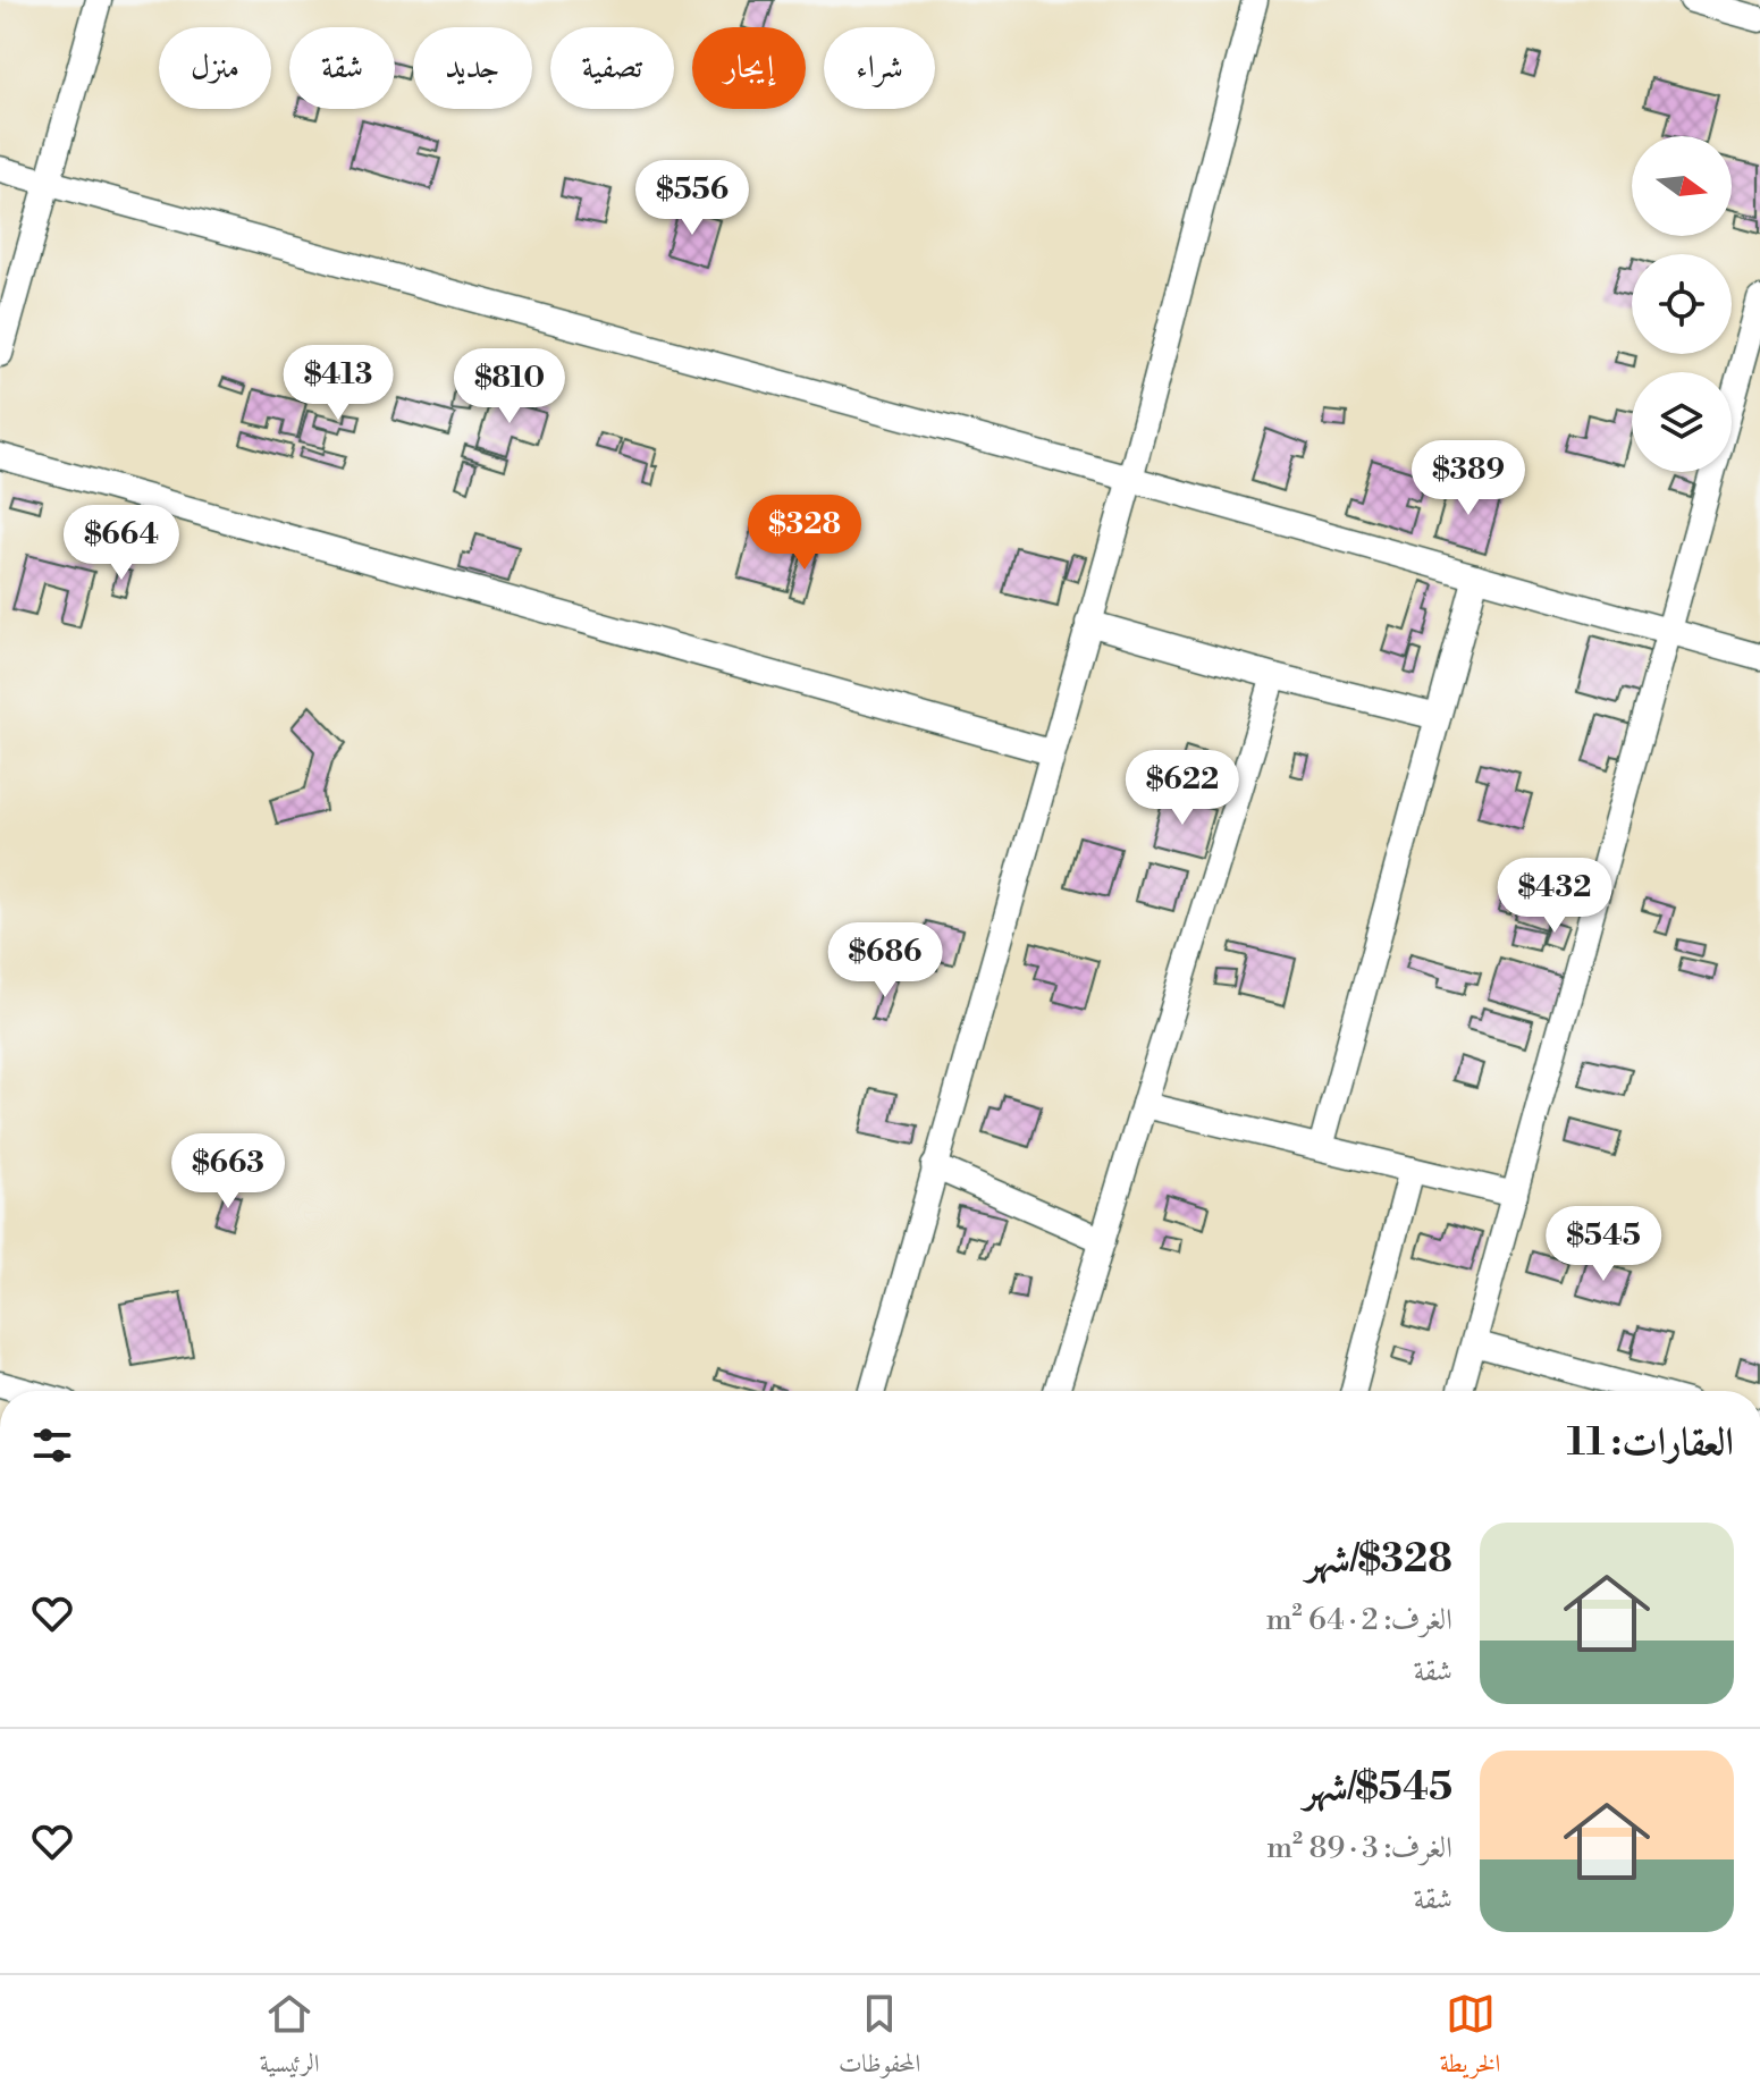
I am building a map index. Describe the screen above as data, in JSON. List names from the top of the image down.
{
  "north": "right",
  "page": {
    "chip": [
      "شراء",
      "إيجار",
      "تصفية",
      "جديد",
      "شقة",
      "منزل"
    ],
    "price": [
      "$556",
      "$413",
      "$810",
      "$389",
      "$328",
      "$664",
      "$622",
      "$432",
      "$686",
      "$663",
      "$545"
    ],
    "heading": "العقارات: 11",
    "list": [
      {
        "name": "$328/شهر",
        "note": "الغرف: 2 · 64 m² · شقة"
      },
      {
        "name": "$545/شهر",
        "note": "الغرف: 3 · 89 m² · شقة"
      }
    ],
    "tabs": ["الخريطة", "المحفوظات", "الرئيسية"]
  }
}
